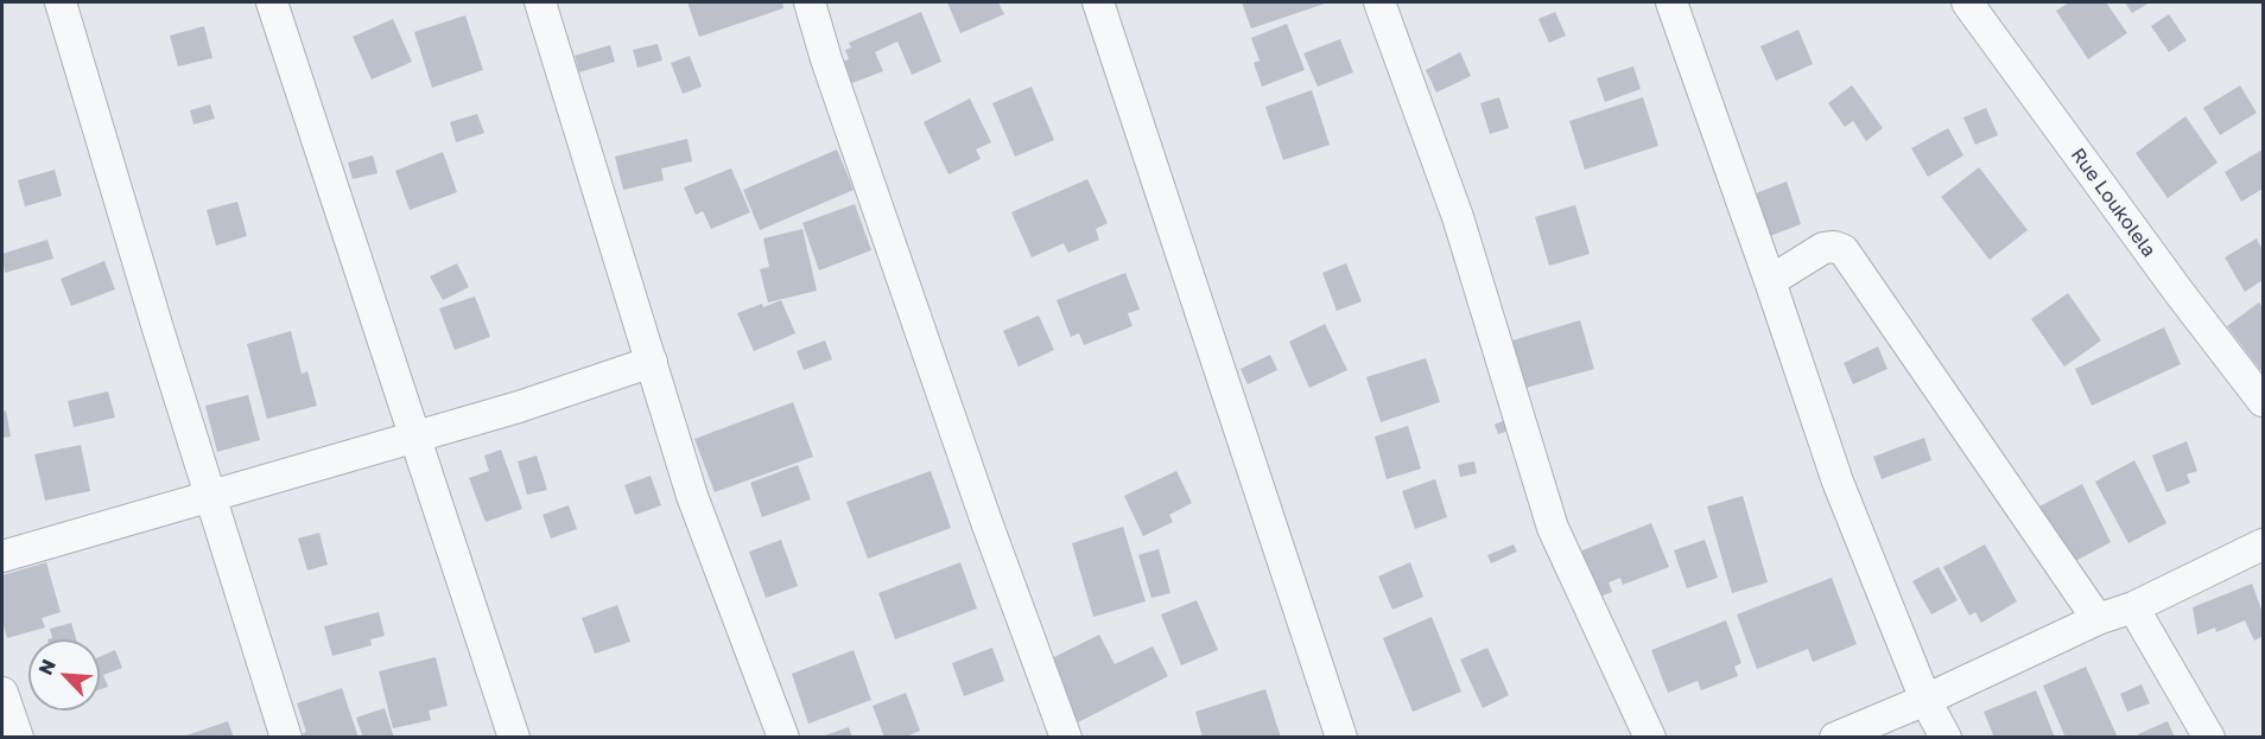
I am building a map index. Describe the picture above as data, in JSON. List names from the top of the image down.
{
  "streets": {
    "street": ["Rue Loukolela"]
  },
  "north": "top left"
}
